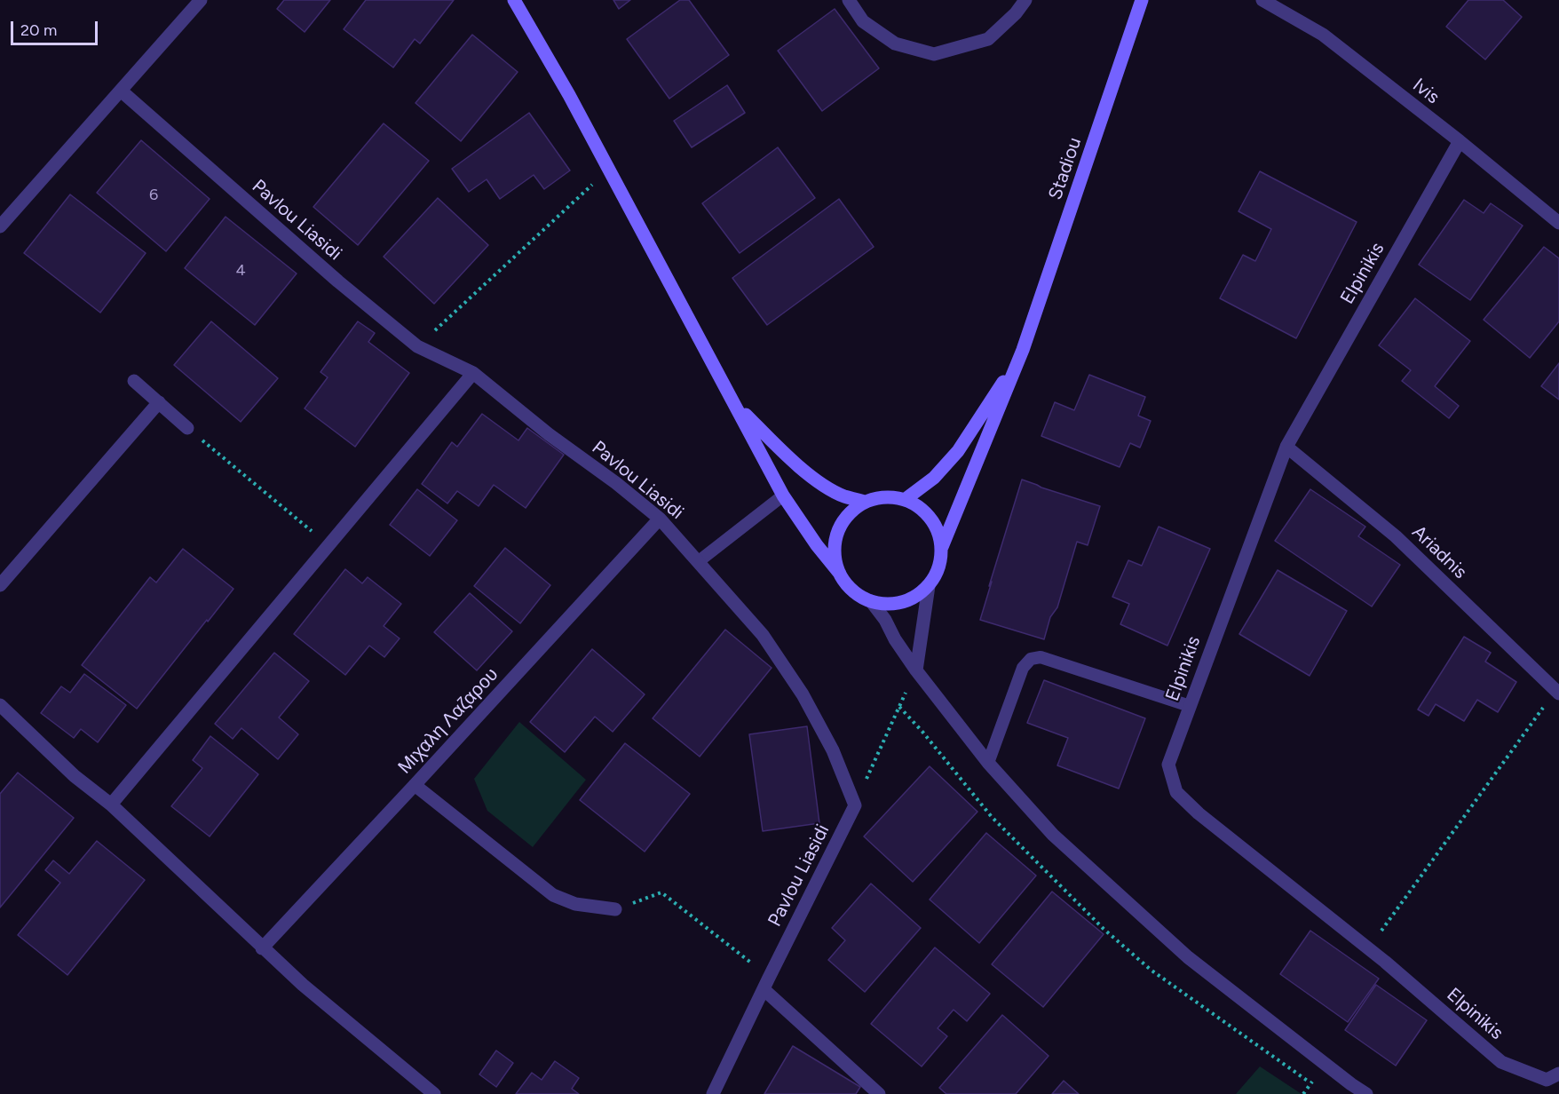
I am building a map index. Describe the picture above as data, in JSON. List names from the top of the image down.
{
  "streets": {
    "street": [
      "Ivis",
      "Stadiou",
      "Pavlou Liasidi",
      "Elpinikis",
      "Ariadnis",
      "Μιχαλη Λαζαρου"
    ]
  },
  "crossings": [
    ["Ivis", "Elpinikis"],
    ["Pavlou Liasidi", "Μιχαλη Λαζαρου"],
    ["Elpinikis", "Ariadnis"]
  ],
  "house_numbers": ["6", "4"],
  "scale_bar": "20 m"
}
